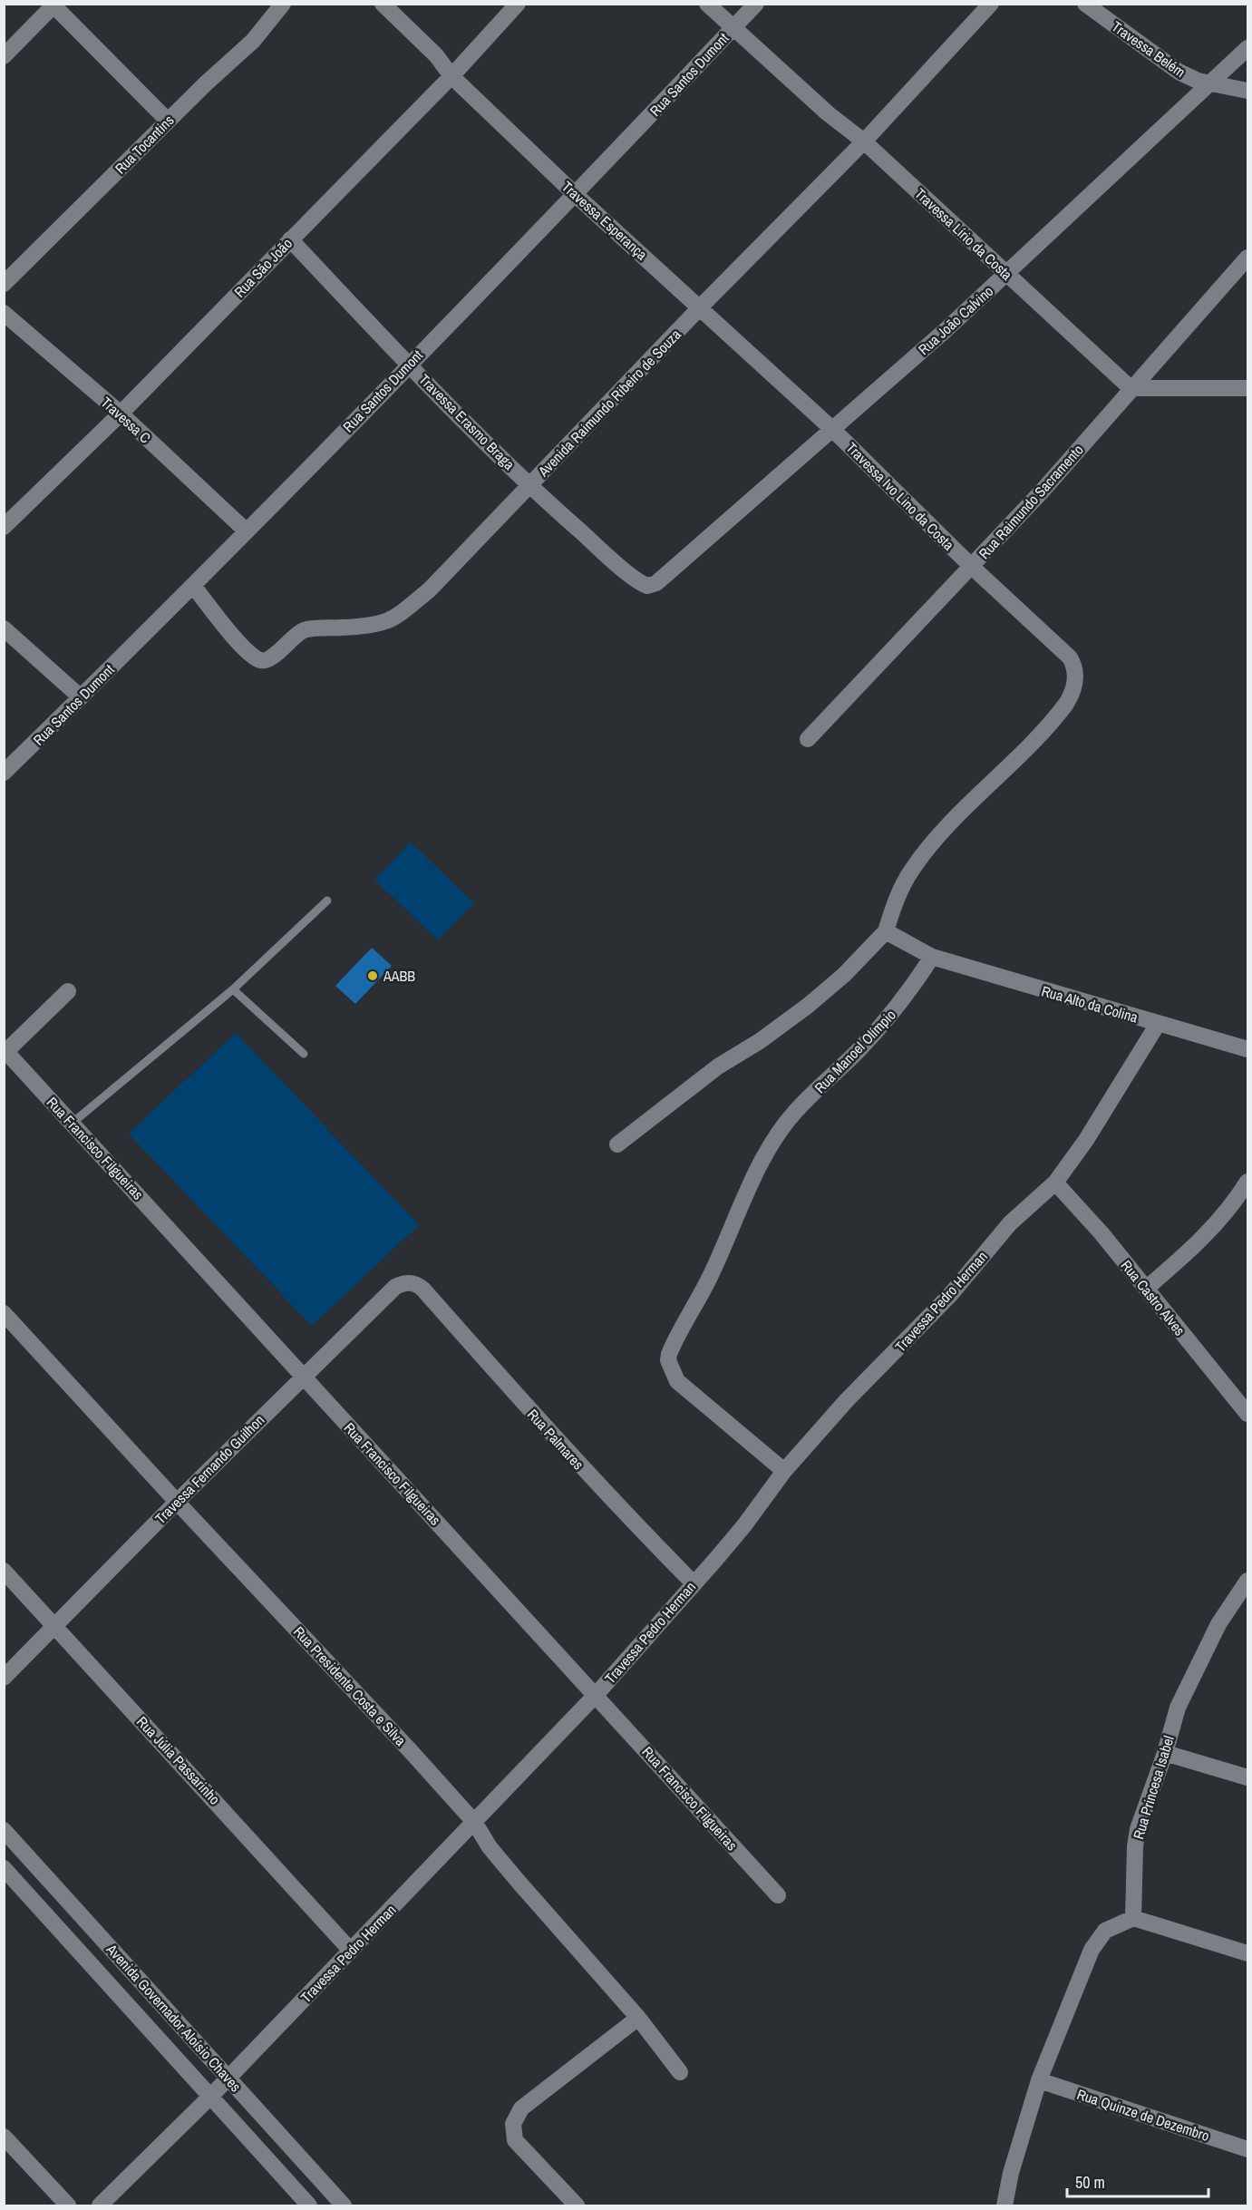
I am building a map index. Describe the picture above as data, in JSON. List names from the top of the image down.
{
  "streets": {
    "street": [
      "Travessa Belém",
      "Rua Santos Dumont",
      "Rua Tocantins",
      "Travessa Esperança",
      "Travessa Lírio da Costa",
      "Rua São João",
      "Rua João Calvino",
      "Avenida Raimundo Ribeiro de Souza",
      "Travessa C",
      "Travessa Erasmo Braga",
      "Travessa Ivo Lino da Costa",
      "Rua Raimundo Sacramento",
      "Rua Alto da Colina",
      "Rua Manoel Olímpio",
      "Rua Francisco Filgueiras",
      "Rua Castro Alves",
      "Travessa Pedro Herman",
      "Rua Palmares",
      "Travessa Fernando Guilhon",
      "Rua Presidente Costa e Silva",
      "Rua Júlia Passarinho",
      "Rua Princesa Isabel",
      "Avenida Governador Aloísio Chaves",
      "Rua Quinze de Dezembro"
    ]
  },
  "crossings": [
    ["Travessa Belém", "Rua João Calvino"],
    ["Rua Santos Dumont", "Travessa Esperança"],
    ["Rua Santos Dumont", "Travessa Lírio da Costa"],
    ["Rua Santos Dumont", "Avenida Raimundo Ribeiro de Souza"],
    ["Rua Santos Dumont", "Travessa C"],
    ["Rua Santos Dumont", "Travessa Erasmo Braga"],
    ["Travessa Esperança", "Rua São João"],
    ["Travessa Esperança", "Rua João Calvino"],
    ["Travessa Esperança", "Avenida Raimundo Ribeiro de Souza"],
    ["Travessa Esperança", "Travessa Ivo Lino da Costa"],
    ["Travessa Lírio da Costa", "Rua João Calvino"],
    ["Travessa Lírio da Costa", "Avenida Raimundo Ribeiro de Souza"],
    ["Travessa Lírio da Costa", "Rua Raimundo Sacramento"],
    ["Rua São João", "Travessa C"],
    ["Rua São João", "Travessa Erasmo Braga"],
    ["Rua João Calvino", "Travessa Erasmo Braga"],
    ["Rua João Calvino", "Travessa Ivo Lino da Costa"],
    ["Avenida Raimundo Ribeiro de Souza", "Travessa Erasmo Braga"],
    ["Travessa Ivo Lino da Costa", "Rua Raimundo Sacramento"],
    ["Rua Alto da Colina", "Rua Manoel Olímpio"],
    ["Rua Alto da Colina", "Travessa Pedro Herman"],
    ["Rua Manoel Olímpio", "Travessa Pedro Herman"],
    ["Rua Francisco Filgueiras", "Travessa Pedro Herman"],
    ["Rua Francisco Filgueiras", "Travessa Fernando Guilhon"],
    ["Rua Castro Alves", "Travessa Pedro Herman"],
    ["Travessa Pedro Herman", "Rua Palmares"],
    ["Travessa Pedro Herman", "Rua Presidente Costa e Silva"],
    ["Travessa Pedro Herman", "Rua Júlia Passarinho"],
    ["Travessa Pedro Herman", "Avenida Governador Aloísio Chaves"],
    ["Rua Palmares", "Travessa Fernando Guilhon"],
    ["Travessa Fernando Guilhon", "Rua Presidente Costa e Silva"],
    ["Travessa Fernando Guilhon", "Rua Júlia Passarinho"]
  ],
  "places": ["AABB"],
  "scale_bar": "50 m"
}
